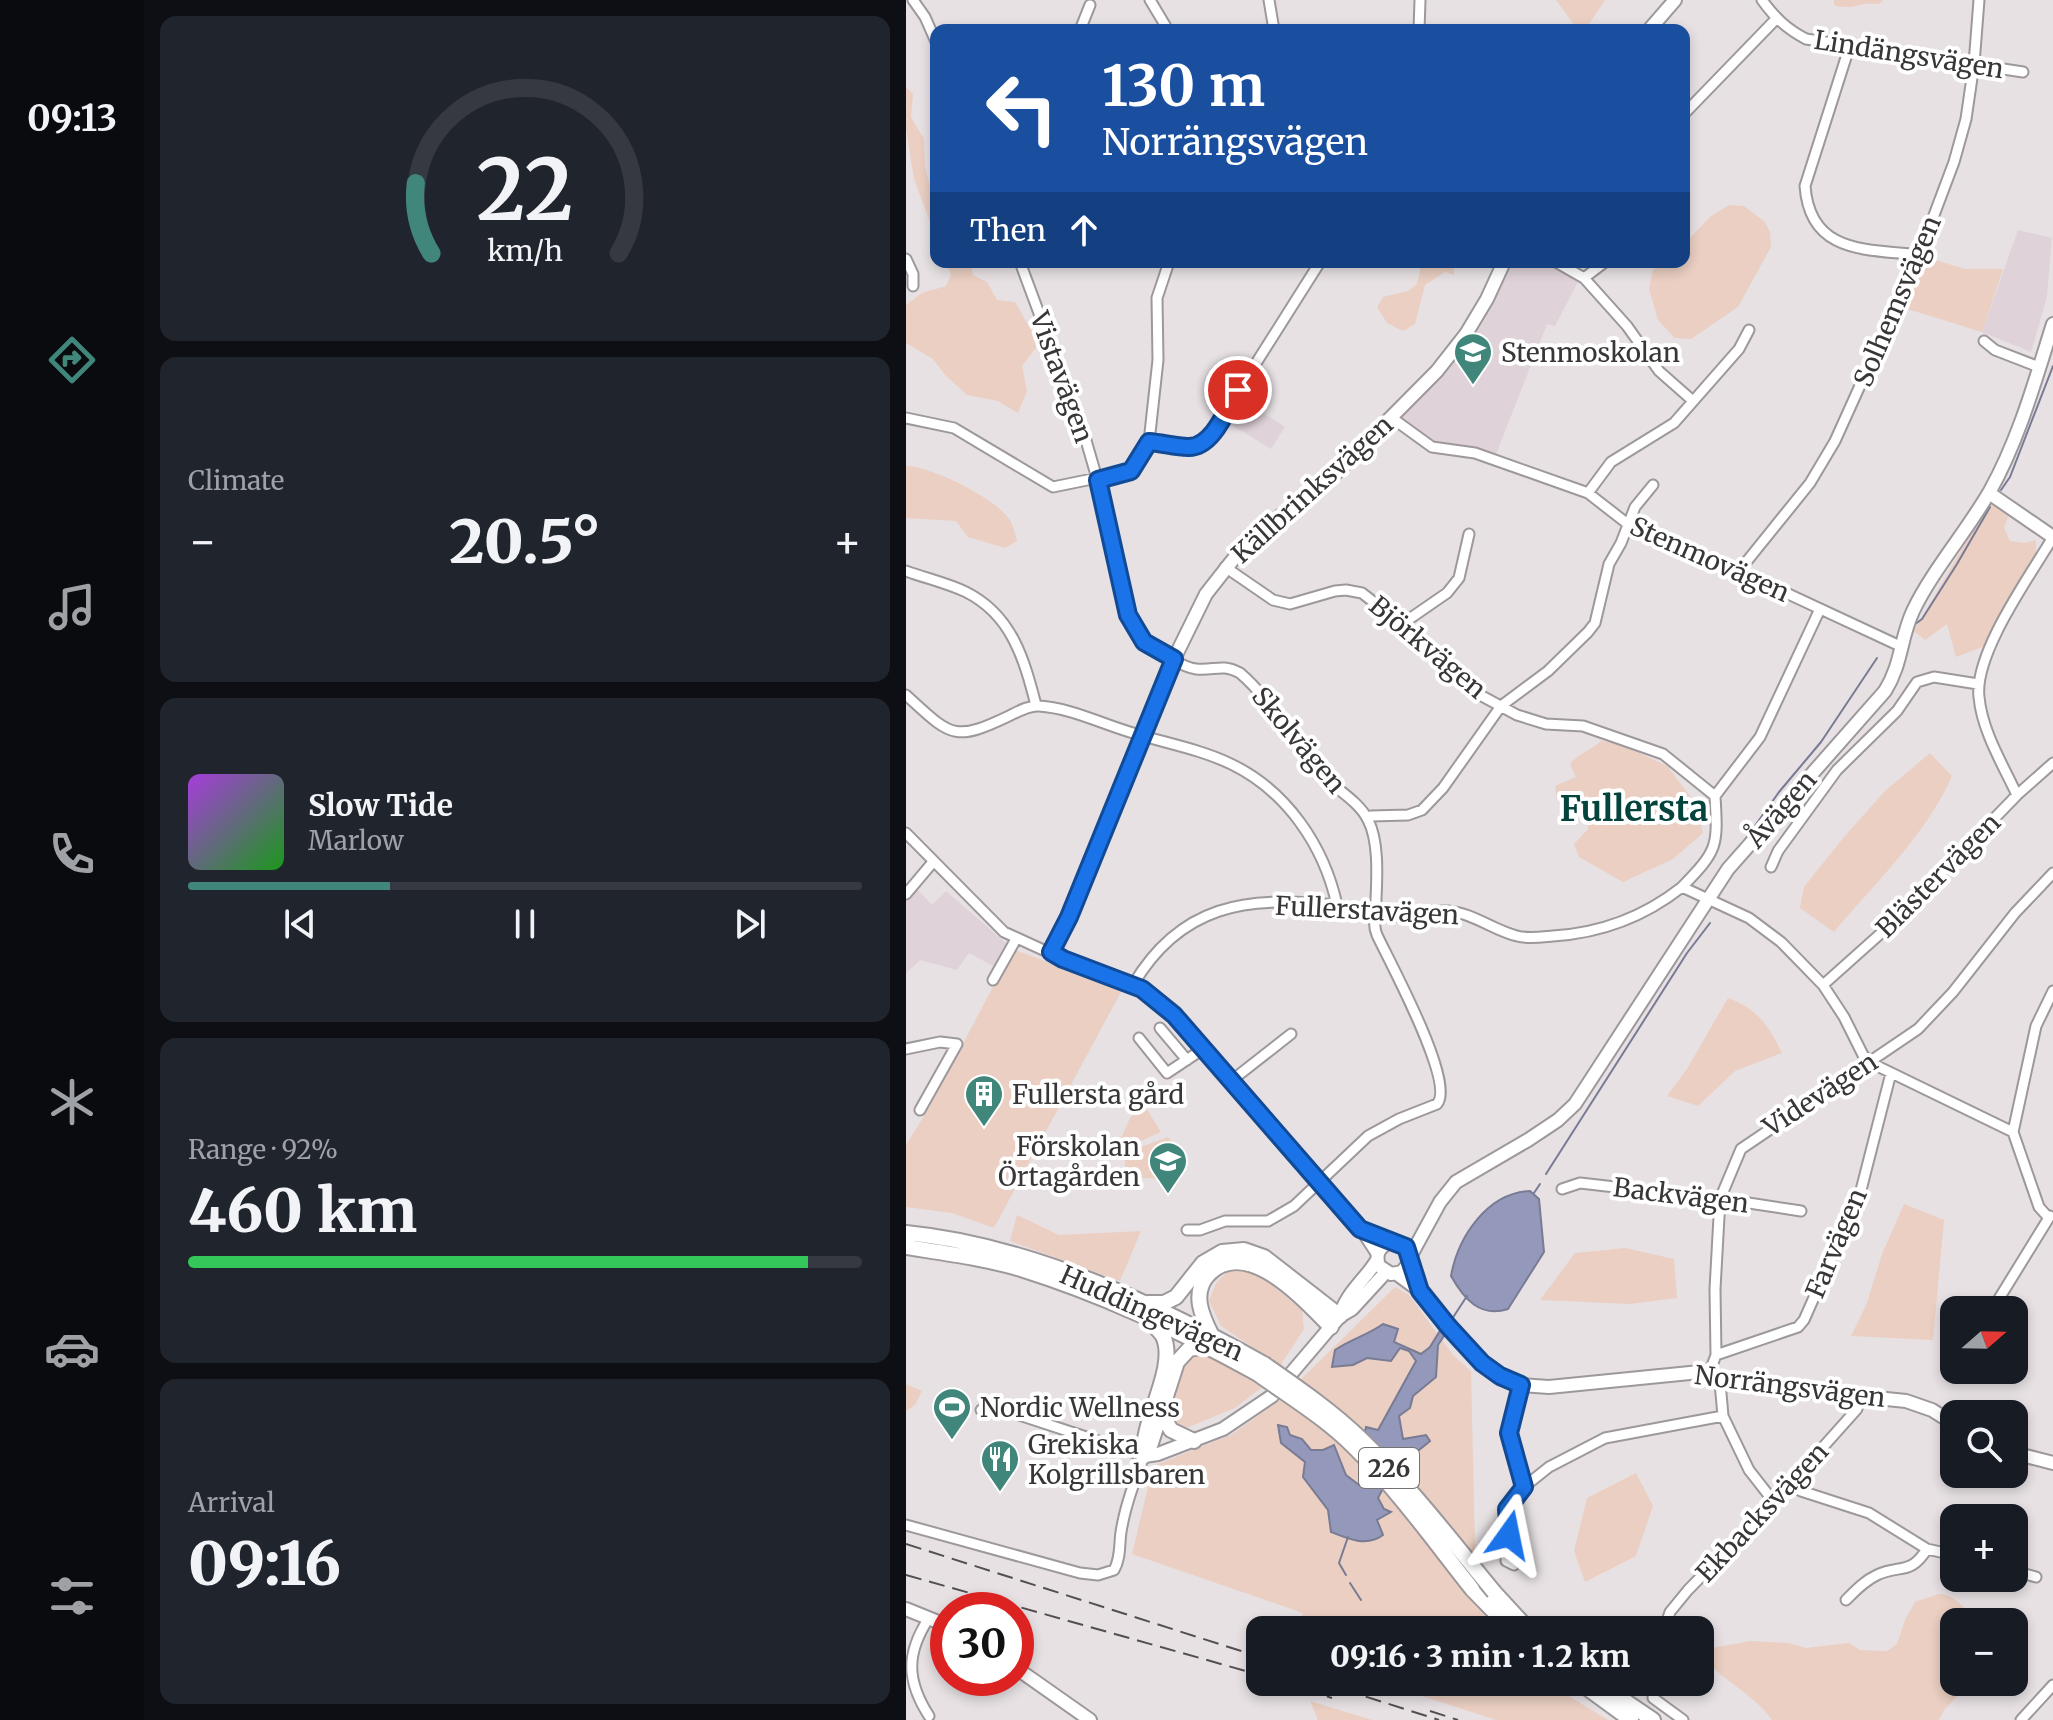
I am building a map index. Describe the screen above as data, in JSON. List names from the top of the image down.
{
  "streets": {
    "main road": ["Huddingevägen", "226"],
    "street": [
      "Lindängsvägen",
      "Solhemsvägen",
      "Vistavägen",
      "Källbrinksvägen",
      "Stenmovägen",
      "Björkvägen",
      "Skolvägen",
      "Åvägen",
      "Blästervägen",
      "Fullerstavägen",
      "Videvägen",
      "Backvägen",
      "Farvägen",
      "Norrängsvägen",
      "Ekbacksvägen"
    ]
  },
  "crossings": [
    ["Lindängsvägen", "Solhemsvägen"],
    ["Solhemsvägen", "Stenmovägen"],
    ["Vistavägen", "Källbrinksvägen"],
    ["Vistavägen", "Skolvägen"],
    ["Källbrinksvägen", "Stenmovägen"],
    ["Källbrinksvägen", "Björkvägen"],
    ["Källbrinksvägen", "Skolvägen"],
    ["Stenmovägen", "Åvägen"],
    ["Björkvägen", "Fullerstavägen"],
    ["Åvägen", "Norrängsvägen"],
    ["Videvägen", "Backvägen"],
    ["Videvägen", "Farvägen"],
    ["Videvägen", "Norrängsvägen"],
    ["Norrängsvägen", "Ekbacksvägen"]
  ],
  "districts": ["Fullersta"],
  "places": {
    "school or university": ["Stenmoskolan", "Förskolan Örtagården"],
    "building": ["Fullersta gård"],
    "sports": ["Nordic Wellness"],
    "restaurant": ["Grekiska Kolgrillsbaren"]
  },
  "north": "right",
  "page": {
    "tabs": "09:13",
    "turn": ["130 m", "Norrängsvägen"],
    "then": "Then",
    "tile": [
      "Climate",
      ["Range · 92%", "460 km"],
      ["Arrival", "09:16"]
    ],
    "heat": ["−", "20.5°", "+"],
    "song": ["Slow Tide", "Marlow"],
    "map_buttons": ["+", "−"],
    "limit": "30",
    "trip": "09:16 · 3 min · 1.2 km",
    "gauge": ["22", "km/h"]
  }
}
